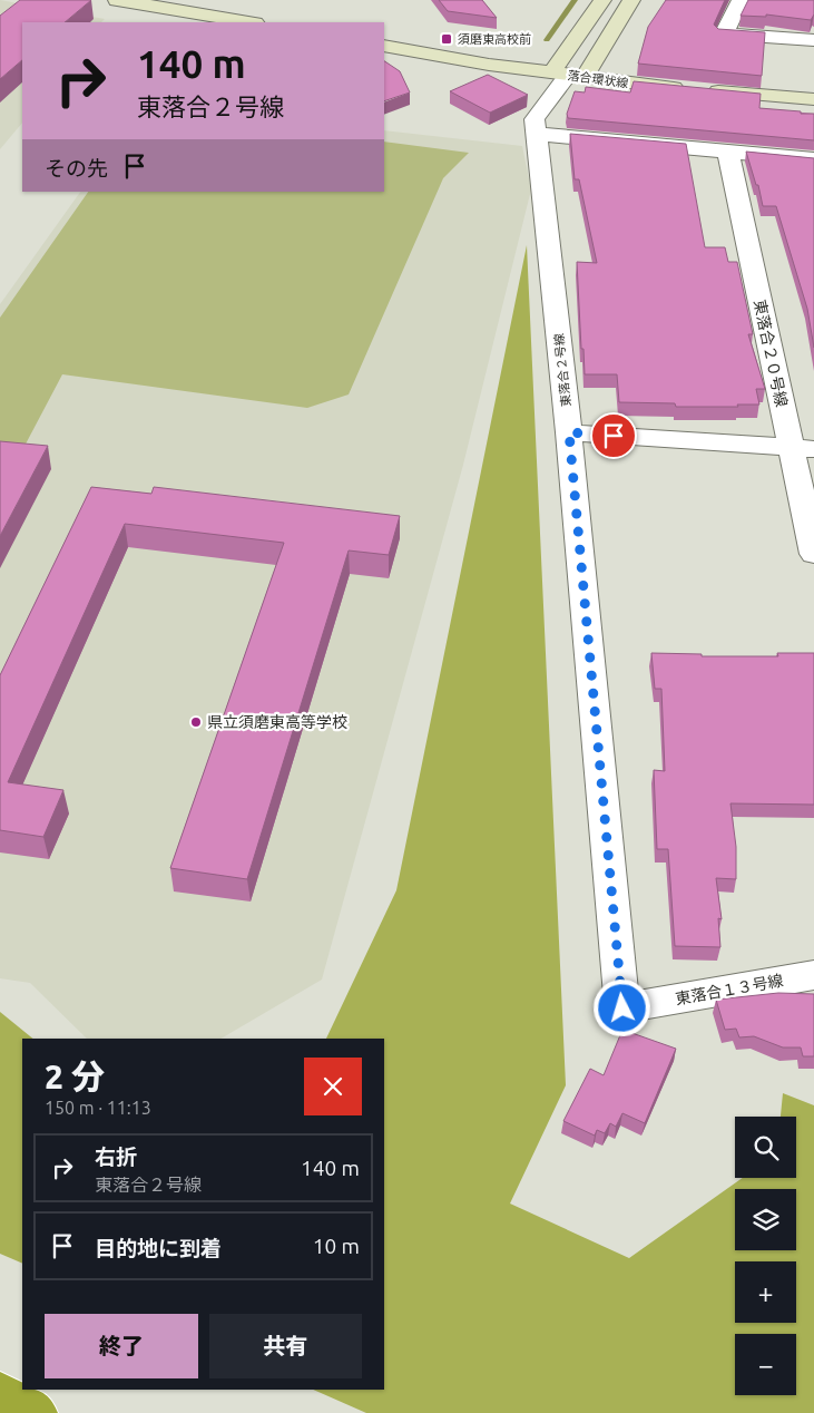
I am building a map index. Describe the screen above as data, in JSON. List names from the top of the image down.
{
  "streets": {
    "street": [
      "落合環状線",
      "東落合２０号線",
      "東落合２号線",
      "東落合１３号線"
    ]
  },
  "crossings": [
    ["落合環状線", "東落合２号線"],
    ["東落合２号線", "東落合１３号線"]
  ],
  "places": {
    "transit": ["須磨東高校前"],
    "other": ["県立須磨東高等学校"]
  },
  "page": {
    "turn": ["140 m", "東落合２号線"],
    "then": "その先",
    "heading": ["2 分", "150 m · 11:13"],
    "map_buttons": ["+", "−"],
    "list": [
      {
        "name": "右折",
        "note": "東落合２号線",
        "value": "140 m"
      },
      {
        "name": "目的地に到着",
        "value": "10 m"
      }
    ],
    "buttons": ["終了", "共有"]
  }
}
